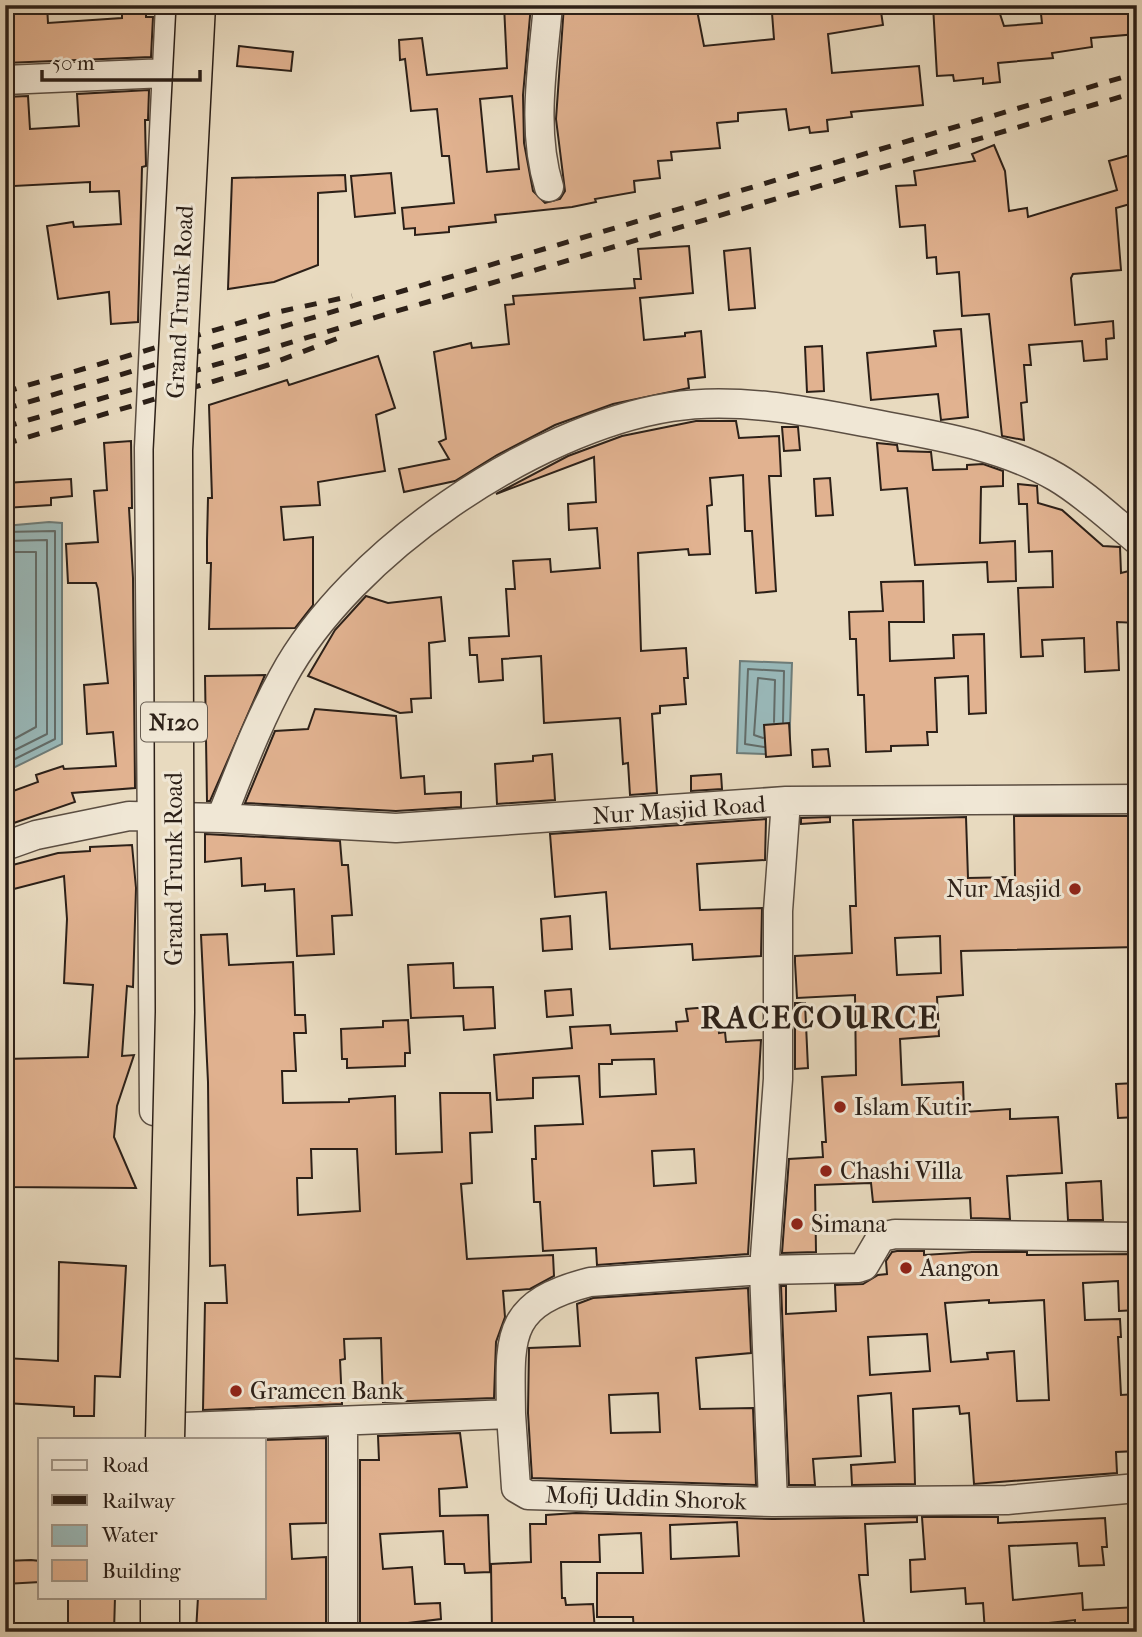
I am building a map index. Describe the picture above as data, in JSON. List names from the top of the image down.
{
  "streets": {
    "highway": ["Grand Trunk Road", "N120"],
    "street": ["Nur Masjid Road", "Mofij Uddin Shorok"]
  },
  "districts": ["RACECOURCE"],
  "places": [
    "Nur Masjid",
    "Islam Kutir",
    "Chashi Villa",
    "Simana",
    "Aangon",
    "Grameen Bank"
  ],
  "legend": [
    "Road",
    "Railway",
    "Water",
    "Building"
  ],
  "scale_bar": "50 m"
}
